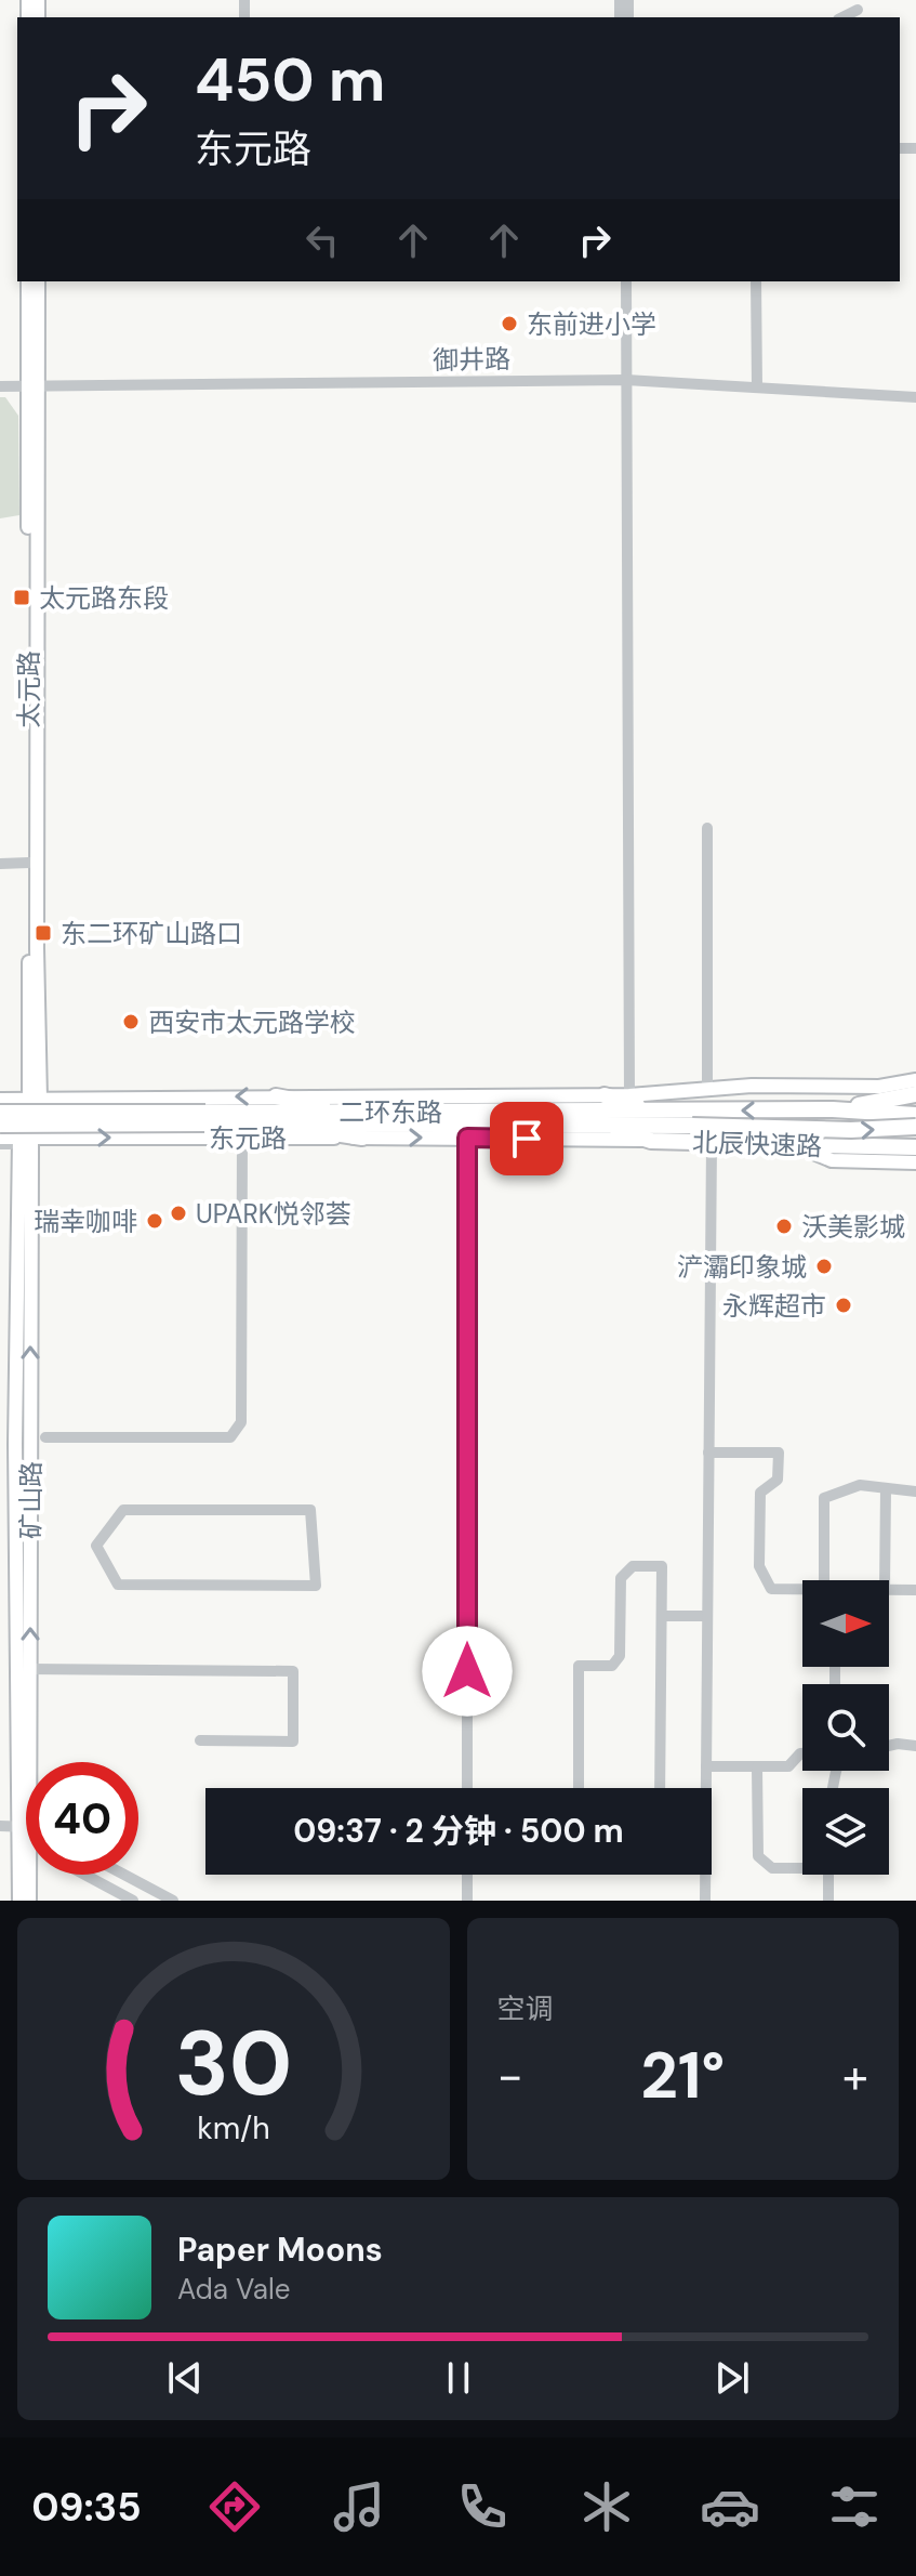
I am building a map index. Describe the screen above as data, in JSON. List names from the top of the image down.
{
  "streets": {
    "highway": ["二环东路", "北辰快速路"],
    "main road": ["太元路", "东元路", "矿山路"],
    "street": ["御井路"]
  },
  "crossings": [
    ["御井路", "太元路"],
    ["太元路", "东元路"],
    ["太元路", "矿山路"],
    ["二环东路", "北辰快速路"],
    ["东元路", "北辰快速路"],
    ["东元路", "矿山路"]
  ],
  "places": {
    "other": [
      "东前进小学",
      "西安市太元路学校",
      "UPARK悦邻荟",
      "瑞幸咖啡",
      "沃美影城",
      "浐灞印象城",
      "永辉超市"
    ],
    "transit": ["太元路东段", "东二环矿山路口"]
  },
  "north": "right",
  "page": {
    "turn": ["450 m", "东元路"],
    "limit": "40",
    "trip": "09:37 · 2 分钟 · 500 m",
    "tile": "空调",
    "heat": ["−", "21°", "+"],
    "song": ["Paper Moons", "Ada Vale"],
    "tabs": "09:35",
    "gauge": ["30", "km/h"]
  }
}
